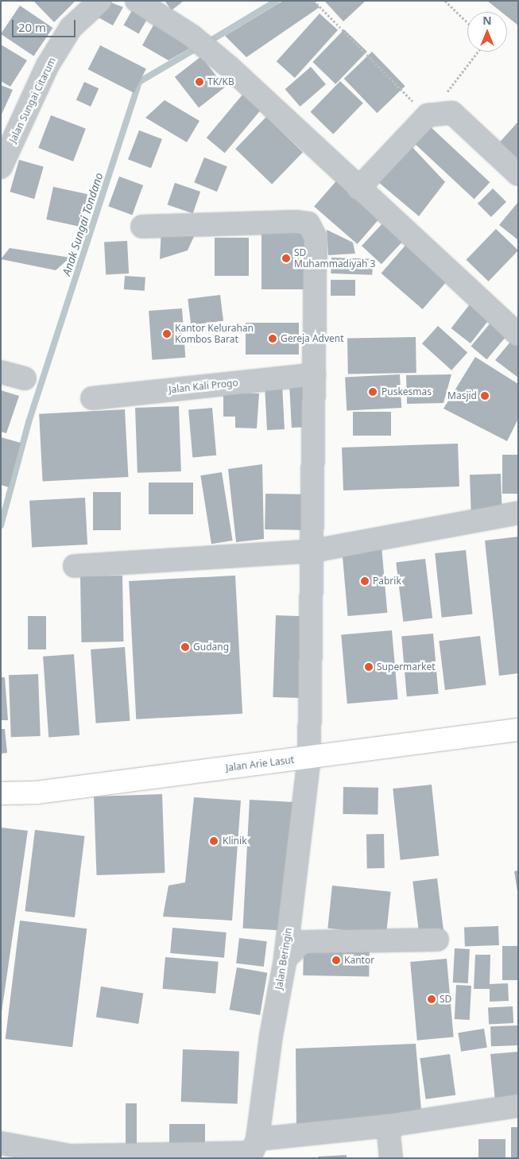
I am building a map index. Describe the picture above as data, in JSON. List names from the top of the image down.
{
  "streets": {
    "main road": ["Jalan Arie Lasut"],
    "street": ["Jalan Sungai Citarum", "Jalan Kali Progo", "Jalan Beringin"]
  },
  "crossings": [
    ["Jalan Kali Progo", "Jalan Beringin"],
    ["Jalan Arie Lasut", "Jalan Beringin"]
  ],
  "water": ["Anak Sungai Tondano"],
  "places": [
    "TK/KB",
    "SD Muhammadiyah 3",
    "Kantor Kelurahan Kombos Barat",
    "Gereja Advent",
    "Puskesmas",
    "Masjid",
    "Pabrik",
    "Gudang",
    "Supermarket",
    "Klinik",
    "Kantor",
    "SD"
  ],
  "scale_bar": "20 m",
  "north": "top"
}
